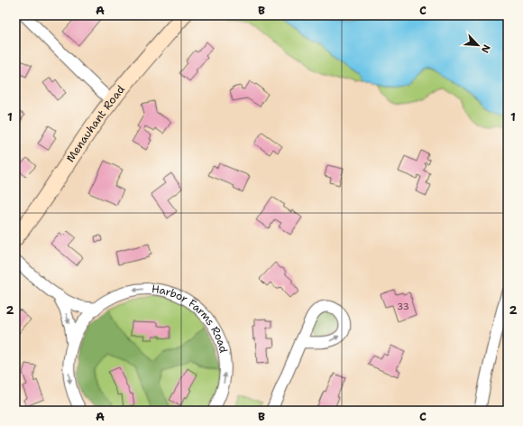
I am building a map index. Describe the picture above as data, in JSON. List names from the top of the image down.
{
  "streets": {
    "main road": ["Menauhant Road"],
    "street": ["Harbor Farms Road"]
  },
  "house_numbers": ["33"],
  "north": "bottom right",
  "grid": {
    "columns": ["A", "B", "C"],
    "rows": ["1", "2"]
  }
}
